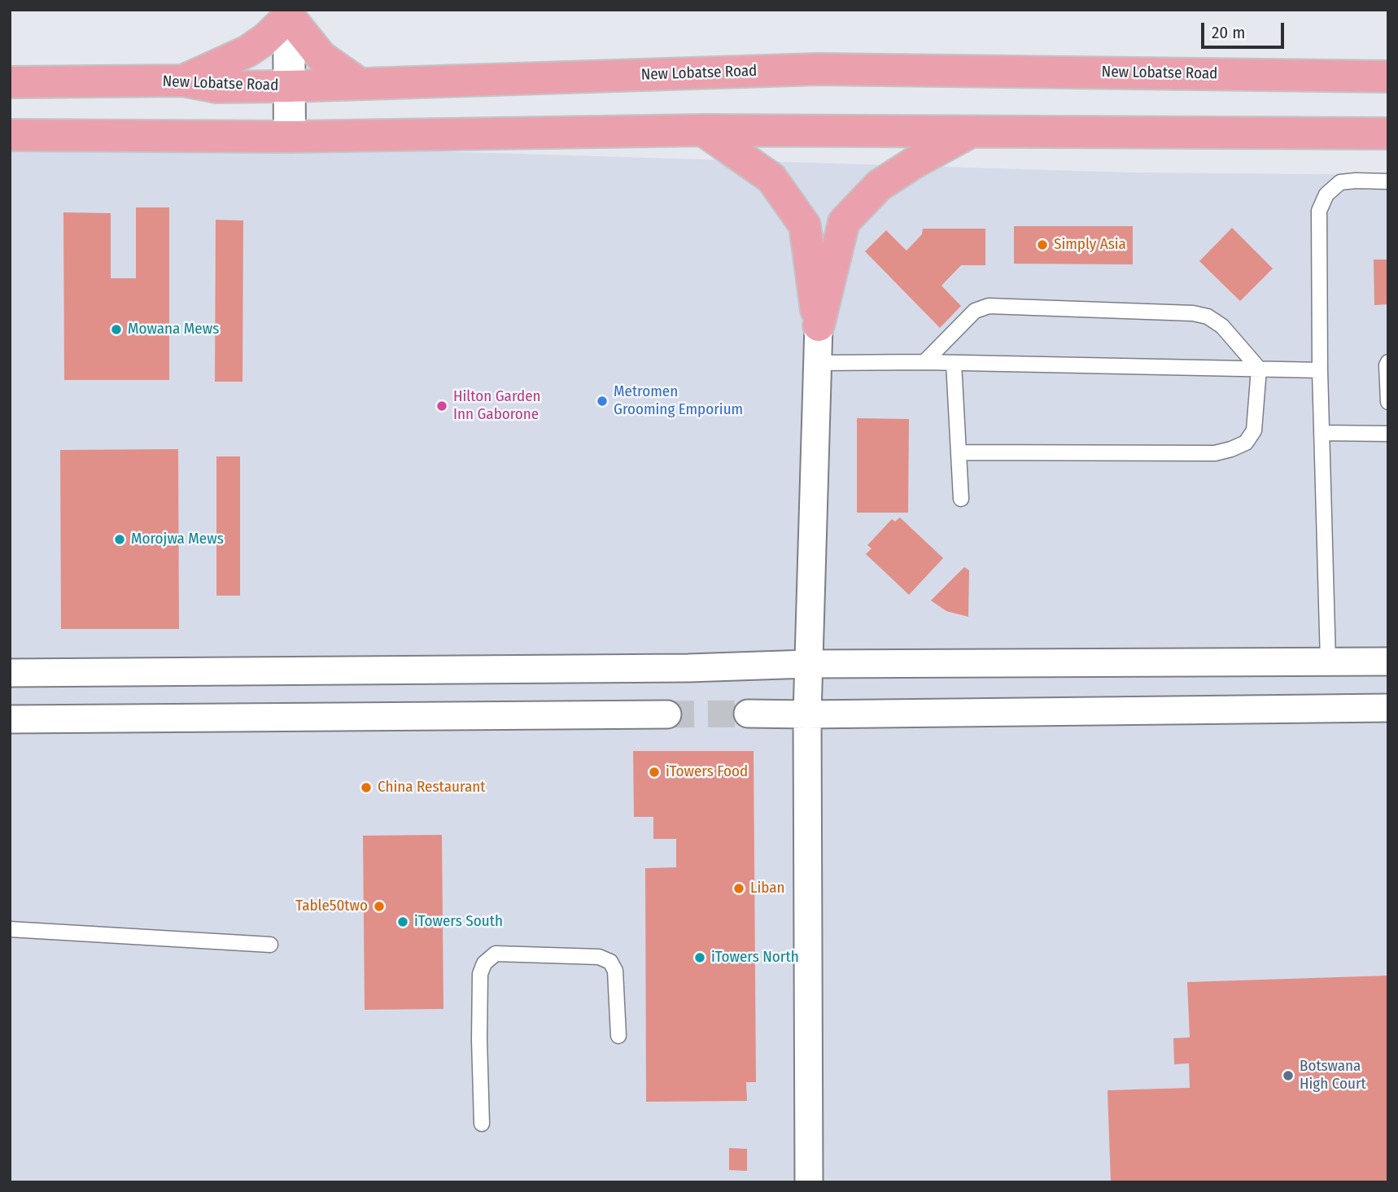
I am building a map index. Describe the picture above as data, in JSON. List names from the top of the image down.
{
  "streets": {
    "main road": ["New Lobatse Road"]
  },
  "places": [
    "Simply Asia",
    "Mowana Mews",
    "Metromen Grooming Emporium",
    "Hilton Garden Inn Gaborone",
    "Morojwa Mews",
    "iTowers Food",
    "China Restaurant",
    "Liban",
    "Table50two",
    "iTowers South",
    "iTowers North",
    "Botswana High Court"
  ],
  "scale_bar": "20 m"
}
